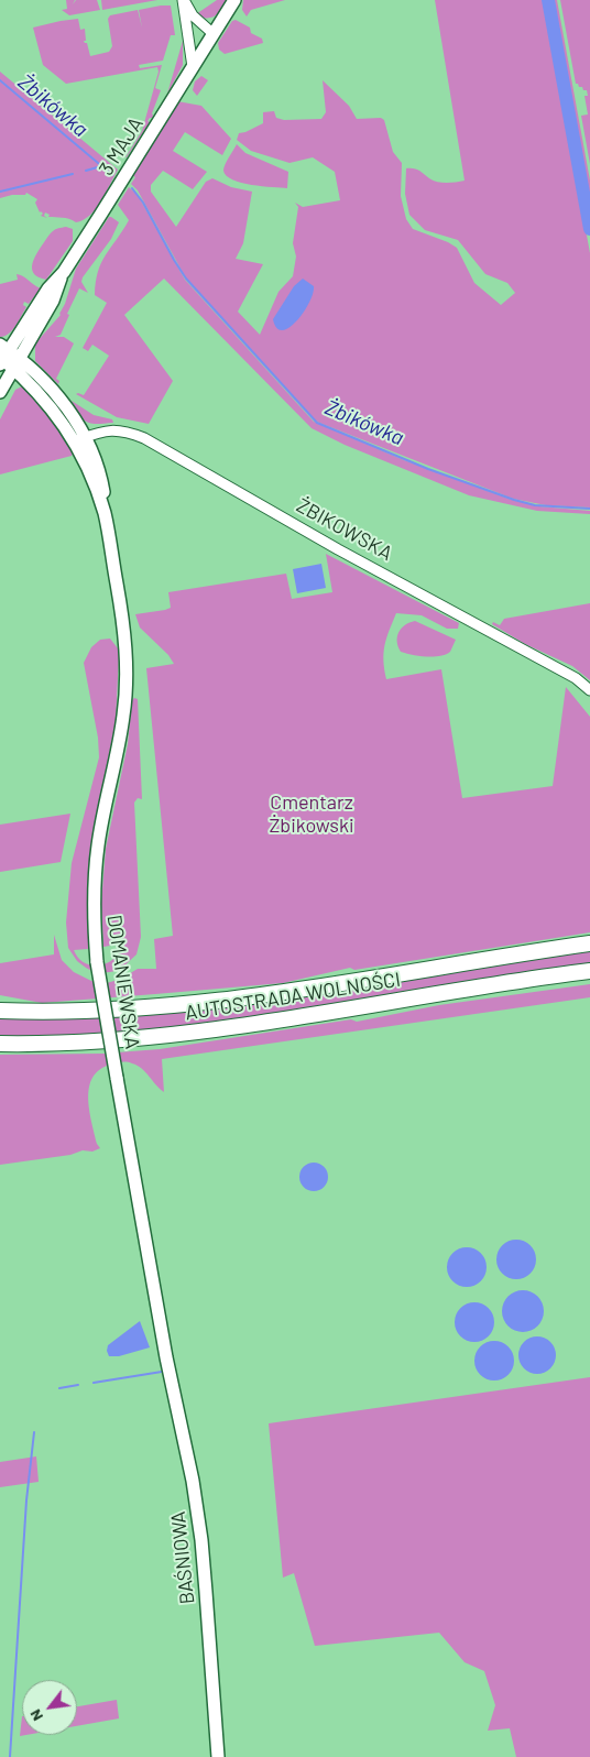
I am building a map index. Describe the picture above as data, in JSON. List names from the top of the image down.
{
  "streets": {
    "highway": ["AUTOSTRADA WOLNOŚCI"],
    "main road": ["3 MAJA", "DOMANIEWSKA", "BAŚNIOWA"],
    "street": ["ŻBIKOWSKA"]
  },
  "crossings": [
    ["3 MAJA", "DOMANIEWSKA"],
    ["ŻBIKOWSKA", "DOMANIEWSKA"],
    ["DOMANIEWSKA", "BAŚNIOWA"]
  ],
  "water": ["Żbikówka"],
  "parks": ["Cmentarz Żbikowski"],
  "north": "bottom left"
}
